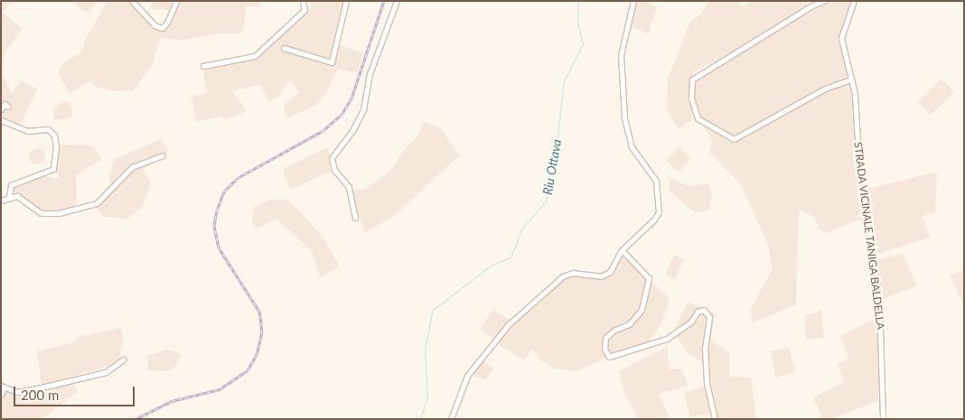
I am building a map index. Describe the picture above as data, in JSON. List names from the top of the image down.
{
  "streets": {
    "street": ["STRADA VICINALE TANIGA BALDELLA"]
  },
  "water": ["Riu Ottava"],
  "scale_bar": "200 m"
}
